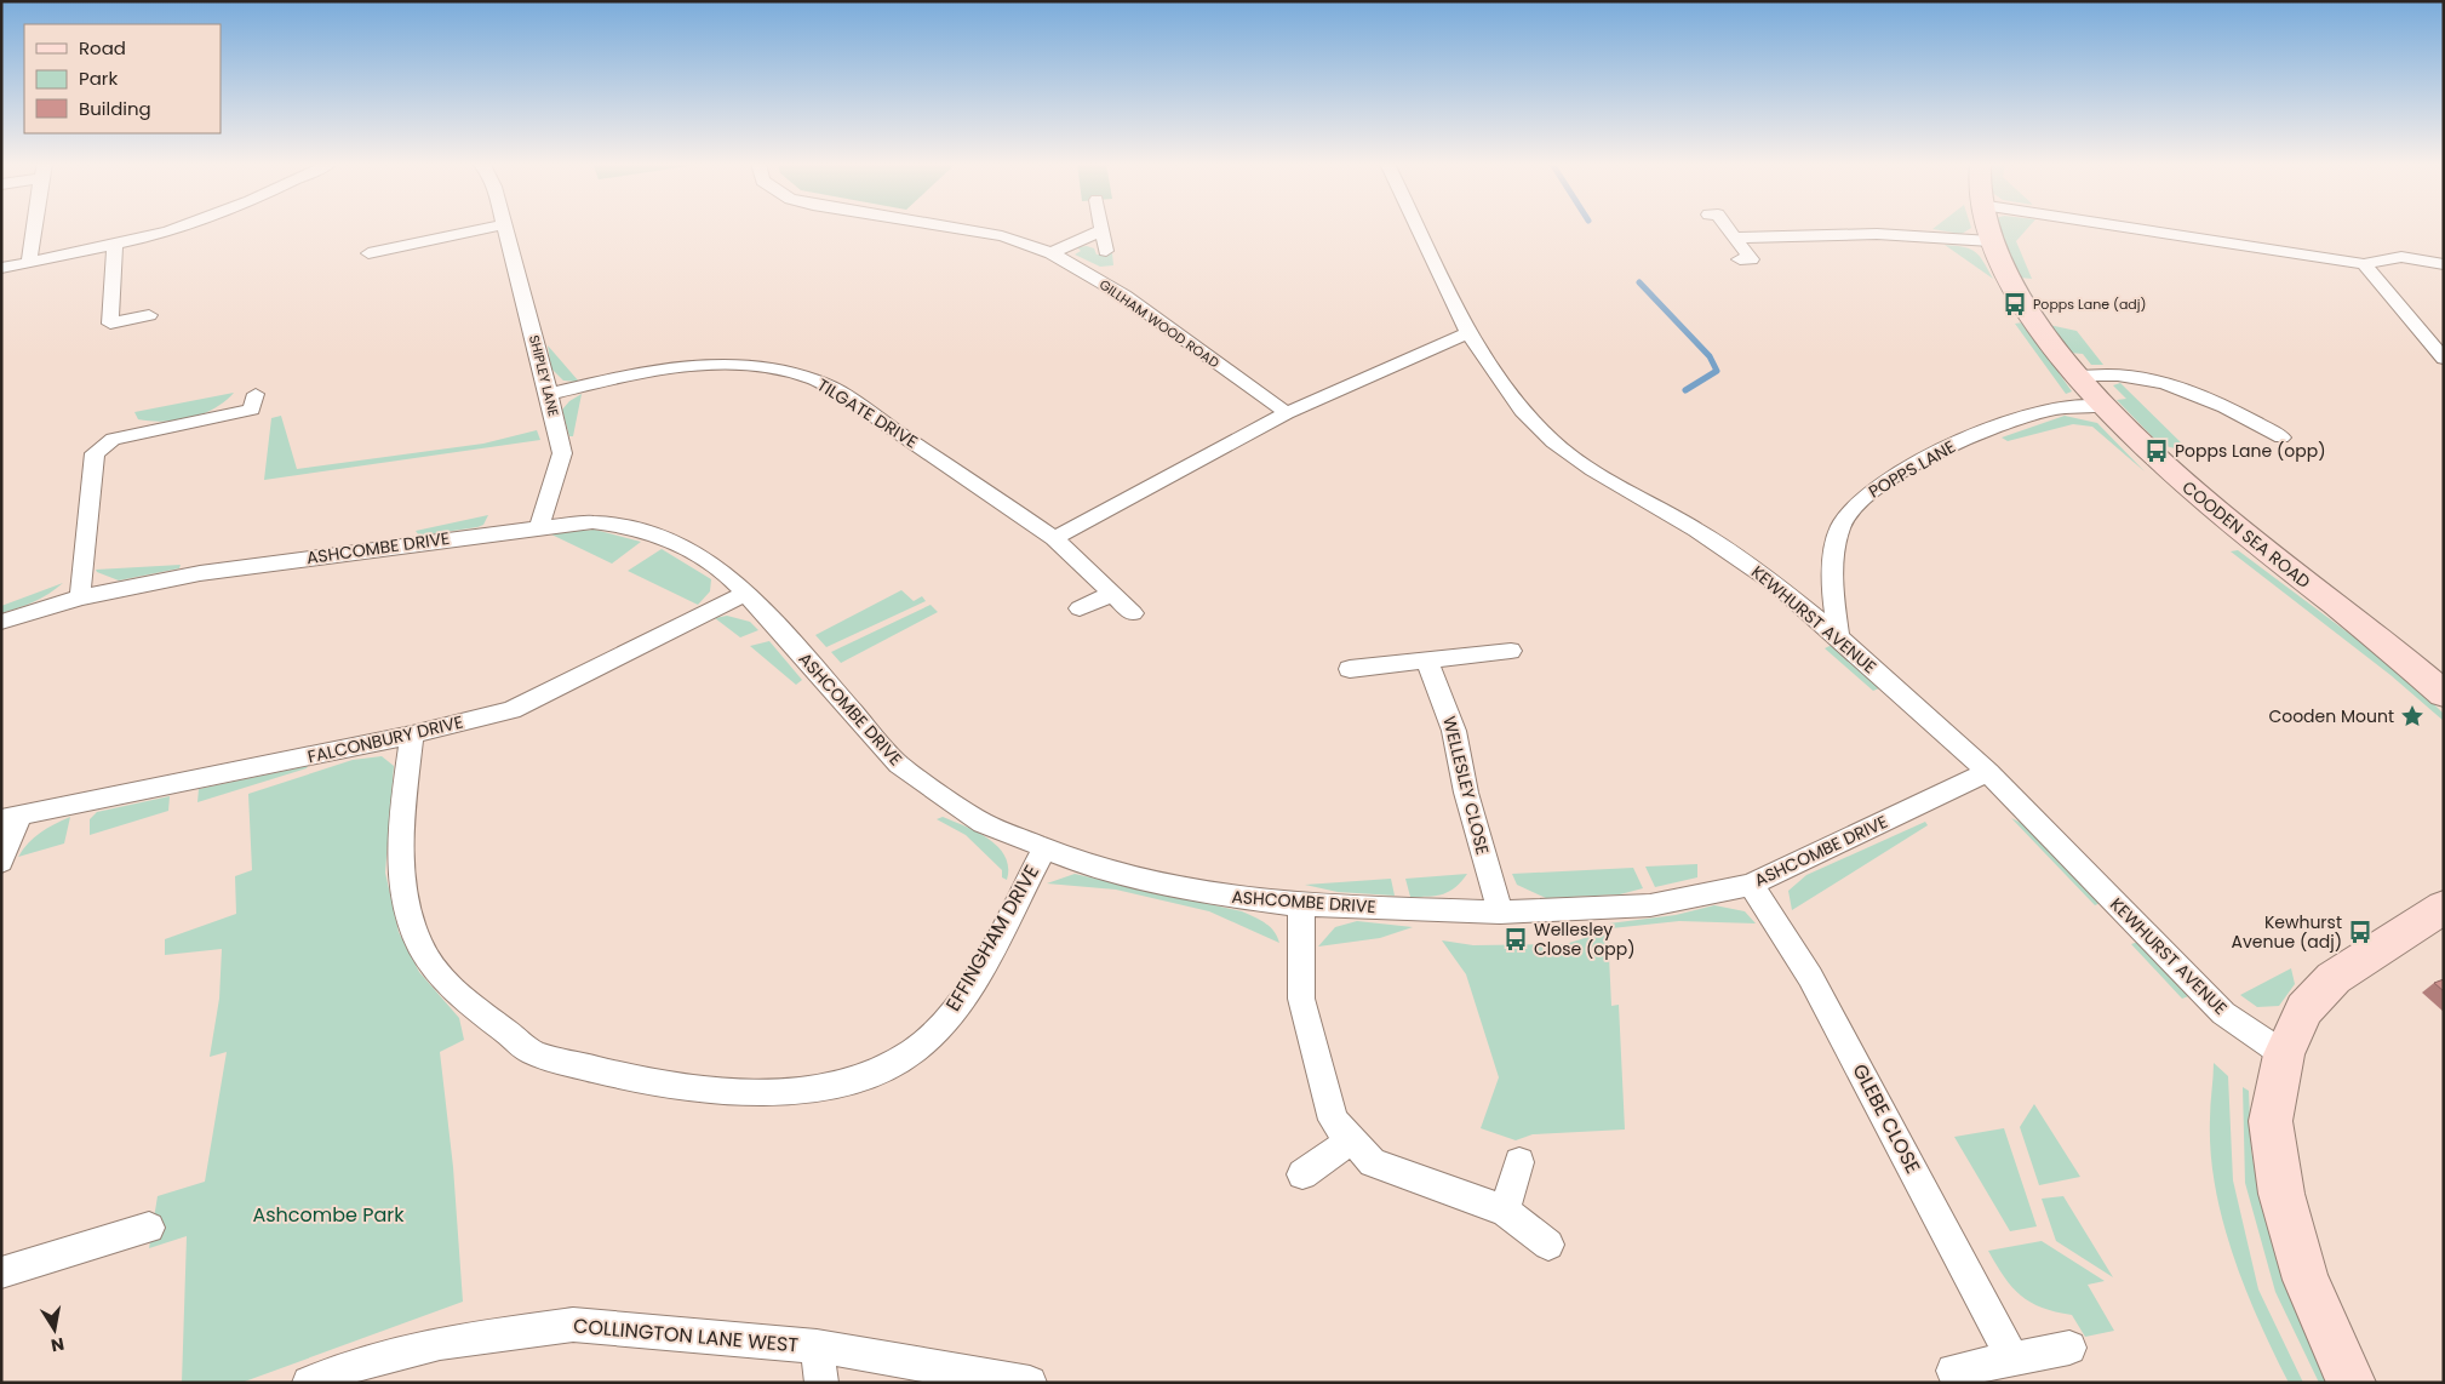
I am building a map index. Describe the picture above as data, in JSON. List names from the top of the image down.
{
  "streets": {
    "main road": ["COODEN SEA ROAD"],
    "street": [
      "GILLHAM WOOD ROAD",
      "SHIPLEY LANE",
      "TILGATE DRIVE",
      "POPPS LANE",
      "ASHCOMBE DRIVE",
      "KEWHURST AVENUE",
      "FALCONBURY DRIVE",
      "WELLESLEY CLOSE",
      "EFFINGHAM DRIVE",
      "GLEBE CLOSE",
      "COLLINGTON LANE WEST"
    ]
  },
  "crossings": [
    ["SHIPLEY LANE", "TILGATE DRIVE"],
    ["SHIPLEY LANE", "ASHCOMBE DRIVE"],
    ["POPPS LANE", "COODEN SEA ROAD"],
    ["POPPS LANE", "KEWHURST AVENUE"],
    ["ASHCOMBE DRIVE", "KEWHURST AVENUE"],
    ["ASHCOMBE DRIVE", "FALCONBURY DRIVE"],
    ["ASHCOMBE DRIVE", "WELLESLEY CLOSE"],
    ["ASHCOMBE DRIVE", "EFFINGHAM DRIVE"],
    ["ASHCOMBE DRIVE", "GLEBE CLOSE"],
    ["FALCONBURY DRIVE", "EFFINGHAM DRIVE"]
  ],
  "parks": ["Ashcombe Park"],
  "places": {
    "bus stop": [
      "Popps Lane (adj)",
      "Popps Lane (opp)",
      "Kewhurst Avenue (adj)",
      "Wellesley Close (opp)"
    ],
    "place": ["Cooden Mount"]
  },
  "legend": ["Road", "Park", "Building"],
  "north": "bottom"
}
